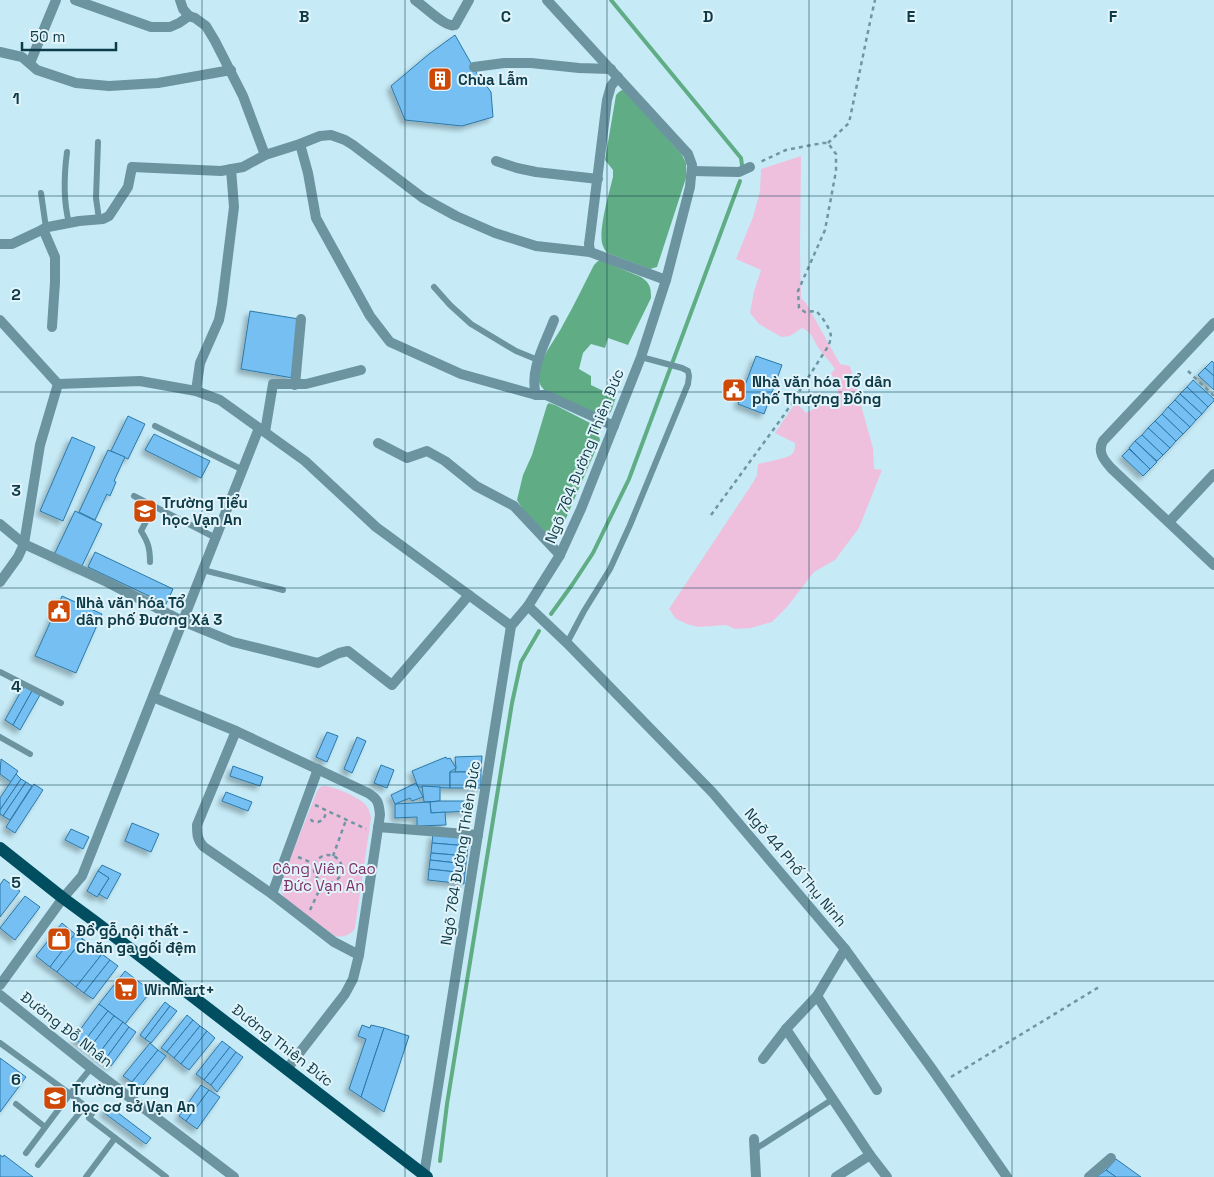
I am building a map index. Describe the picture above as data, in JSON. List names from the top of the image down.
{
  "streets": {
    "main road": ["Đường Thiên Đức"],
    "street": ["Ngõ 764 Đường Thiên Đức", "Ngõ 44 Phố Thụ Ninh", "Đường Đỗ Nhân"]
  },
  "crossings": [
    ["Ngõ 764 Đường Thiên Đức", "Ngõ 44 Phố Thụ Ninh"],
    ["Ngõ 764 Đường Thiên Đức", "Đường Thiên Đức"]
  ],
  "parks": ["Công Viên Cao Đức Vạn An"],
  "places": {
    "building": ["Chùa Lẫm"],
    "public building": ["Nhà văn hóa Tổ dân phố Thượng Đồng", "Nhà văn hóa Tổ dân phố Đương Xá 3"],
    "school or university": ["Trường Tiểu học Vạn An", "Trường Trung học cơ sở Vạn An"],
    "shop": ["Đồ gỗ nội thất - Chăn ga gối đệm"],
    "supermarket": ["WinMart+"]
  },
  "scale_bar": "50 m",
  "grid": {
    "columns": [
      "B",
      "C",
      "D",
      "E",
      "F"
    ],
    "rows": [
      "1",
      "2",
      "3",
      "4",
      "5",
      "6"
    ]
  }
}
